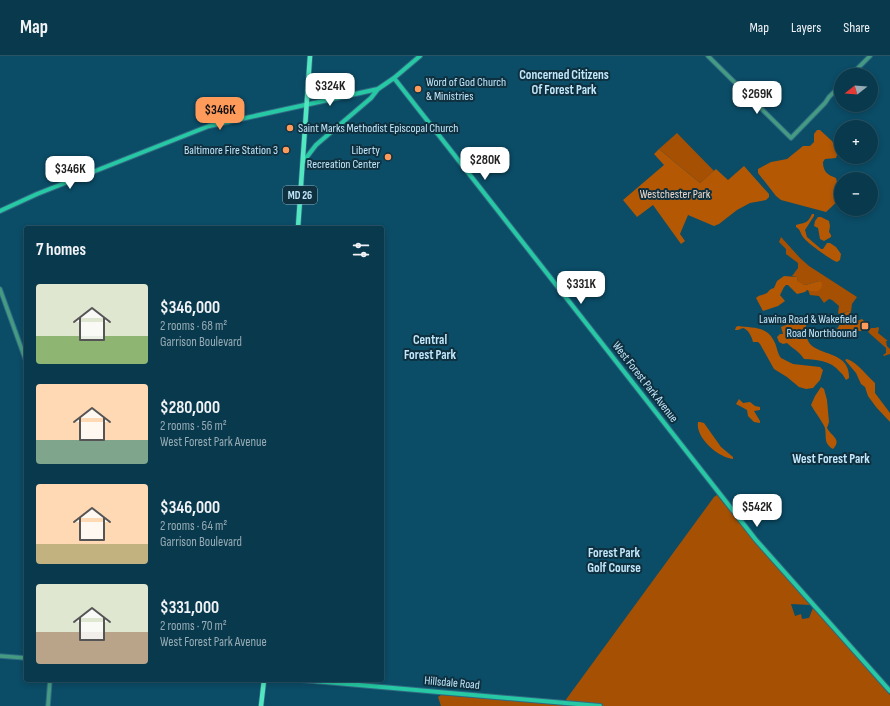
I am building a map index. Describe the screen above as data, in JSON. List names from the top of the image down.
{
  "streets": {
    "main road": ["MD 26", "West Forest Park Avenue", "Hillsdale Road"]
  },
  "districts": [
    "Concerned Citizens Of Forest Park",
    "Central Forest Park",
    "West Forest Park",
    "Forest Park Golf Course"
  ],
  "parks": ["Westchester Park"],
  "places": {
    "other": [
      "Word of God Church & Ministries",
      "Saint Marks Methodist Episcopal Church",
      "Baltimore Fire Station 3",
      "Liberty Recreation Center"
    ],
    "transit": ["Lawina Road & Wakefield Road Northbound"]
  },
  "north": "left",
  "page": {
    "header": "Map",
    "nav": ["Map", "Layers", "Share"],
    "map_buttons": ["+", "−"],
    "price": [
      "$324K",
      "$269K",
      "$346K",
      "$280K",
      "$346K",
      "$331K",
      "$542K"
    ],
    "heading": "7 homes",
    "list": [
      {
        "name": "$346,000",
        "note": "2 rooms · 68 m² · Garrison Boulevard"
      },
      {
        "name": "$280,000",
        "note": "2 rooms · 56 m² · West Forest Park Avenue"
      },
      {
        "name": "$346,000",
        "note": "2 rooms · 64 m² · Garrison Boulevard"
      },
      {
        "name": "$331,000",
        "note": "2 rooms · 70 m² · West Forest Park Avenue"
      }
    ]
  }
}
